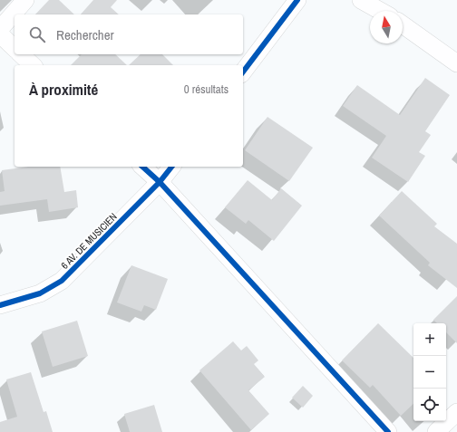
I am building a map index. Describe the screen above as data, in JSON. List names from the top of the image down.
{
  "streets": {
    "street": ["6 AV. DE MUSICIEN"]
  },
  "north": "top",
  "page": {
    "search": "Rechercher",
    "heading": ["À proximité", "0 résultats"],
    "map_buttons": ["+", "−"]
  }
}
